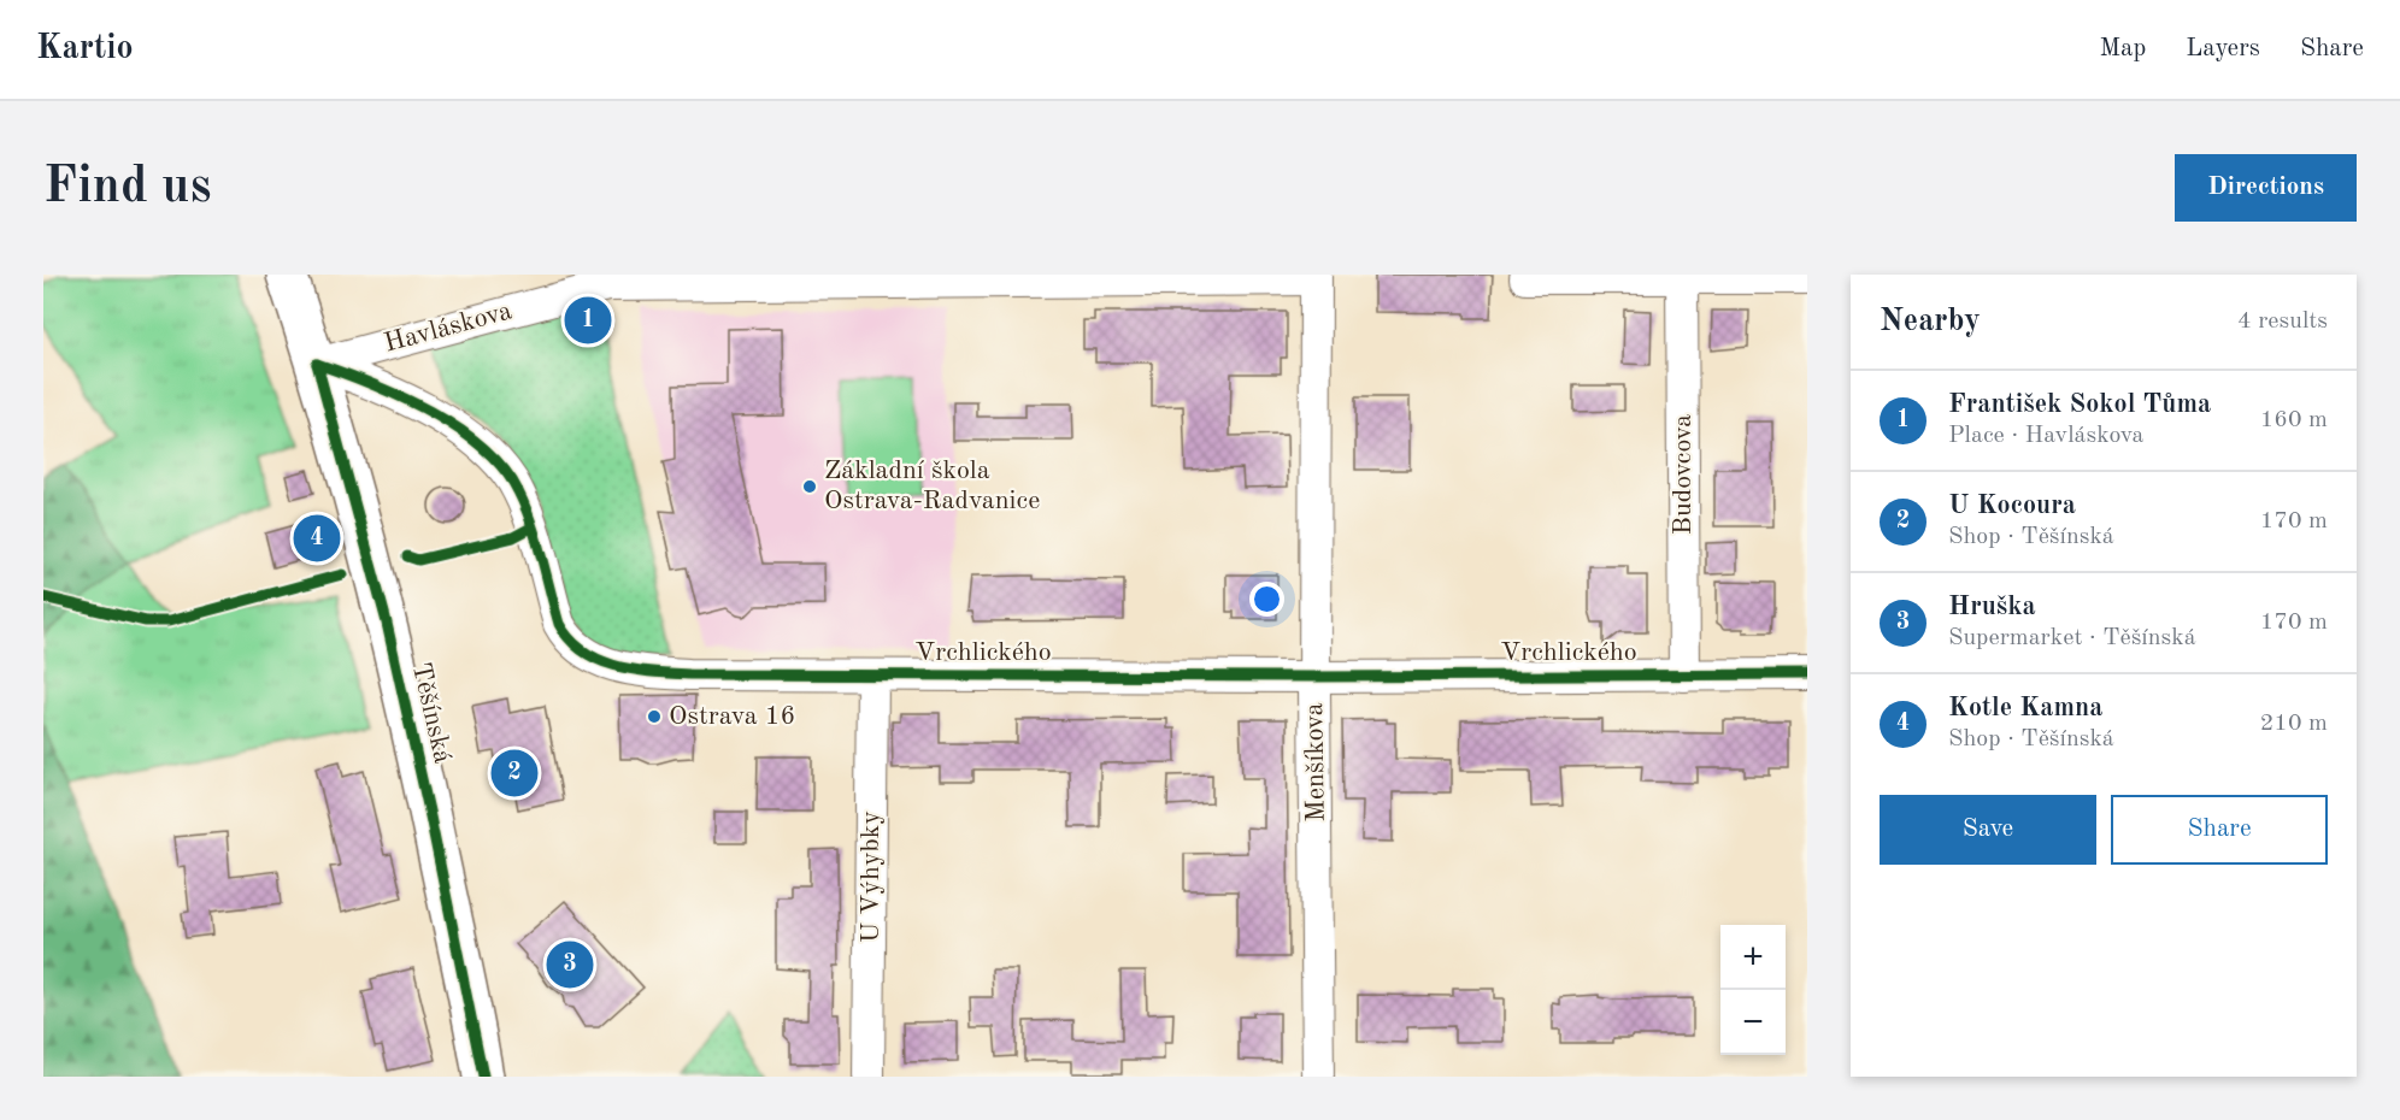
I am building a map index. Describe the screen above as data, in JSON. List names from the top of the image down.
{
  "streets": {
    "main road": ["Těšínská"],
    "street": [
      "Havláskova",
      "Budovcova",
      "Vrchlického",
      "Menšíkova",
      "U Výhybky"
    ]
  },
  "crossings": [
    ["Havláskova", "Vrchlického"],
    ["Havláskova", "Těšínská"],
    ["Havláskova", "Menšíkova"],
    ["Budovcova", "Vrchlického"],
    ["Vrchlického", "Těšínská"],
    ["Vrchlického", "Menšíkova"],
    ["Vrchlického", "U Výhybky"]
  ],
  "places": ["Základní škola Ostrava-Radvanice", "Ostrava 16"],
  "page": {
    "header": "Kartio",
    "nav": ["Map", "Layers", "Share"],
    "buttons": [
      "Directions",
      ["Save", "Share"]
    ],
    "title": "Find us",
    "heading": ["Nearby", "4 results"],
    "pins": [
      "1",
      "4",
      "2",
      "3"
    ],
    "list": [
      {
        "mark": "1",
        "name": "František Sokol Tůma",
        "note": "Place · Havláskova",
        "value": "160 m"
      },
      {
        "mark": "2",
        "name": "U Kocoura",
        "note": "Shop · Těšínská",
        "value": "170 m"
      },
      {
        "mark": "3",
        "name": "Hruška",
        "note": "Supermarket · Těšínská",
        "value": "170 m"
      },
      {
        "mark": "4",
        "name": "Kotle Kamna",
        "note": "Shop · Těšínská",
        "value": "210 m"
      }
    ],
    "map_buttons": ["+", "−"]
  }
}
